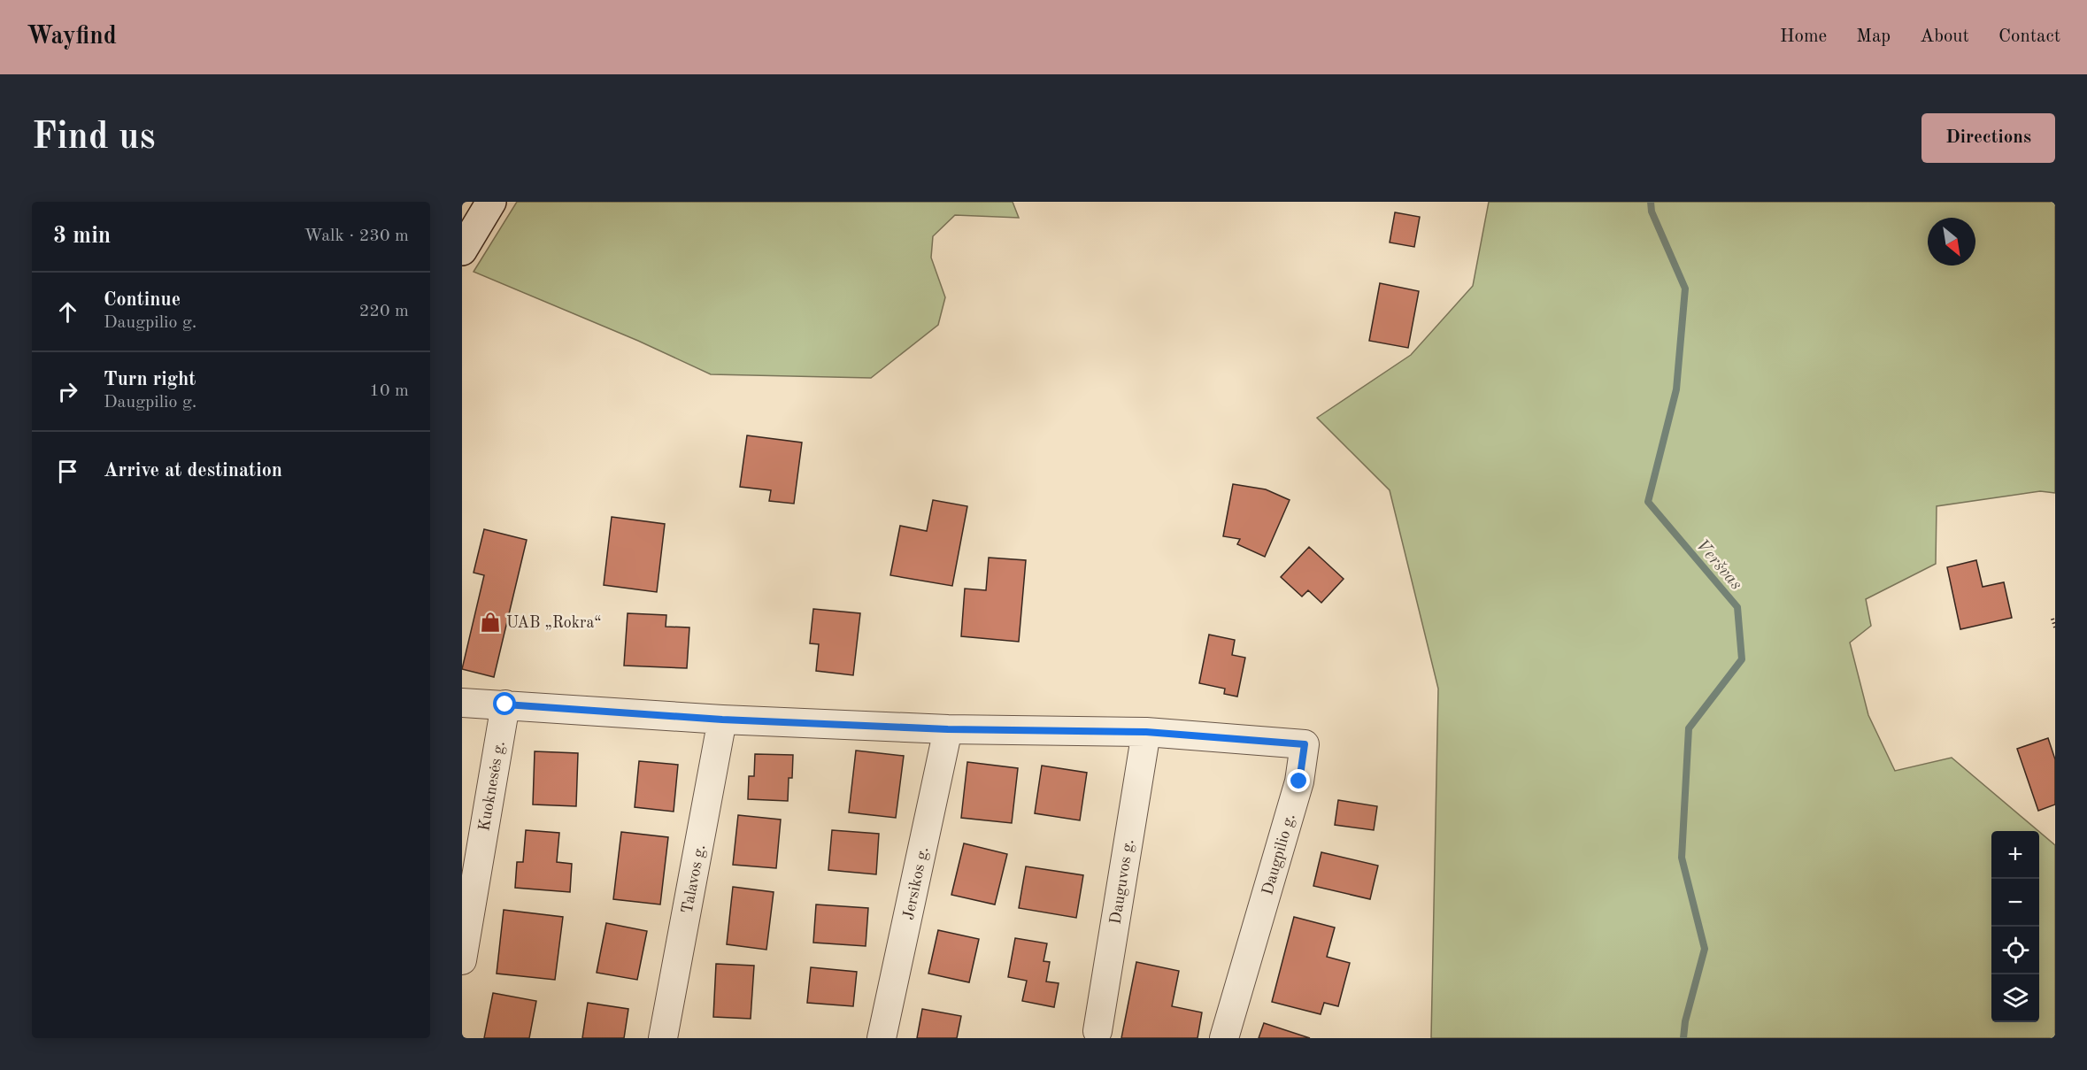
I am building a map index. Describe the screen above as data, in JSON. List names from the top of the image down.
{
  "streets": {
    "street": [
      "Kuoknesės g.",
      "Daugpilio g.",
      "Talavos g.",
      "Dauguvos g.",
      "Jersikos g."
    ]
  },
  "crossings": [
    ["Kuoknesės g.", "Daugpilio g."],
    ["Daugpilio g.", "Talavos g."],
    ["Daugpilio g.", "Dauguvos g."],
    ["Daugpilio g.", "Jersikos g."]
  ],
  "water": ["Veršvas"],
  "places": {
    "shop": ["UAB „Rokra“"]
  },
  "north": "bottom right",
  "page": {
    "header": "Wayfind",
    "nav": [
      "Home",
      "Map",
      "About",
      "Contact"
    ],
    "buttons": "Directions",
    "title": "Find us",
    "heading": ["3 min", "Walk · 230 m"],
    "list": [
      ["Continue", "Daugpilio g.", "220 m"],
      ["Turn right", "Daugpilio g.", "10 m"],
      "Arrive at destination"
    ],
    "map_buttons": ["+", "−"]
  }
}
